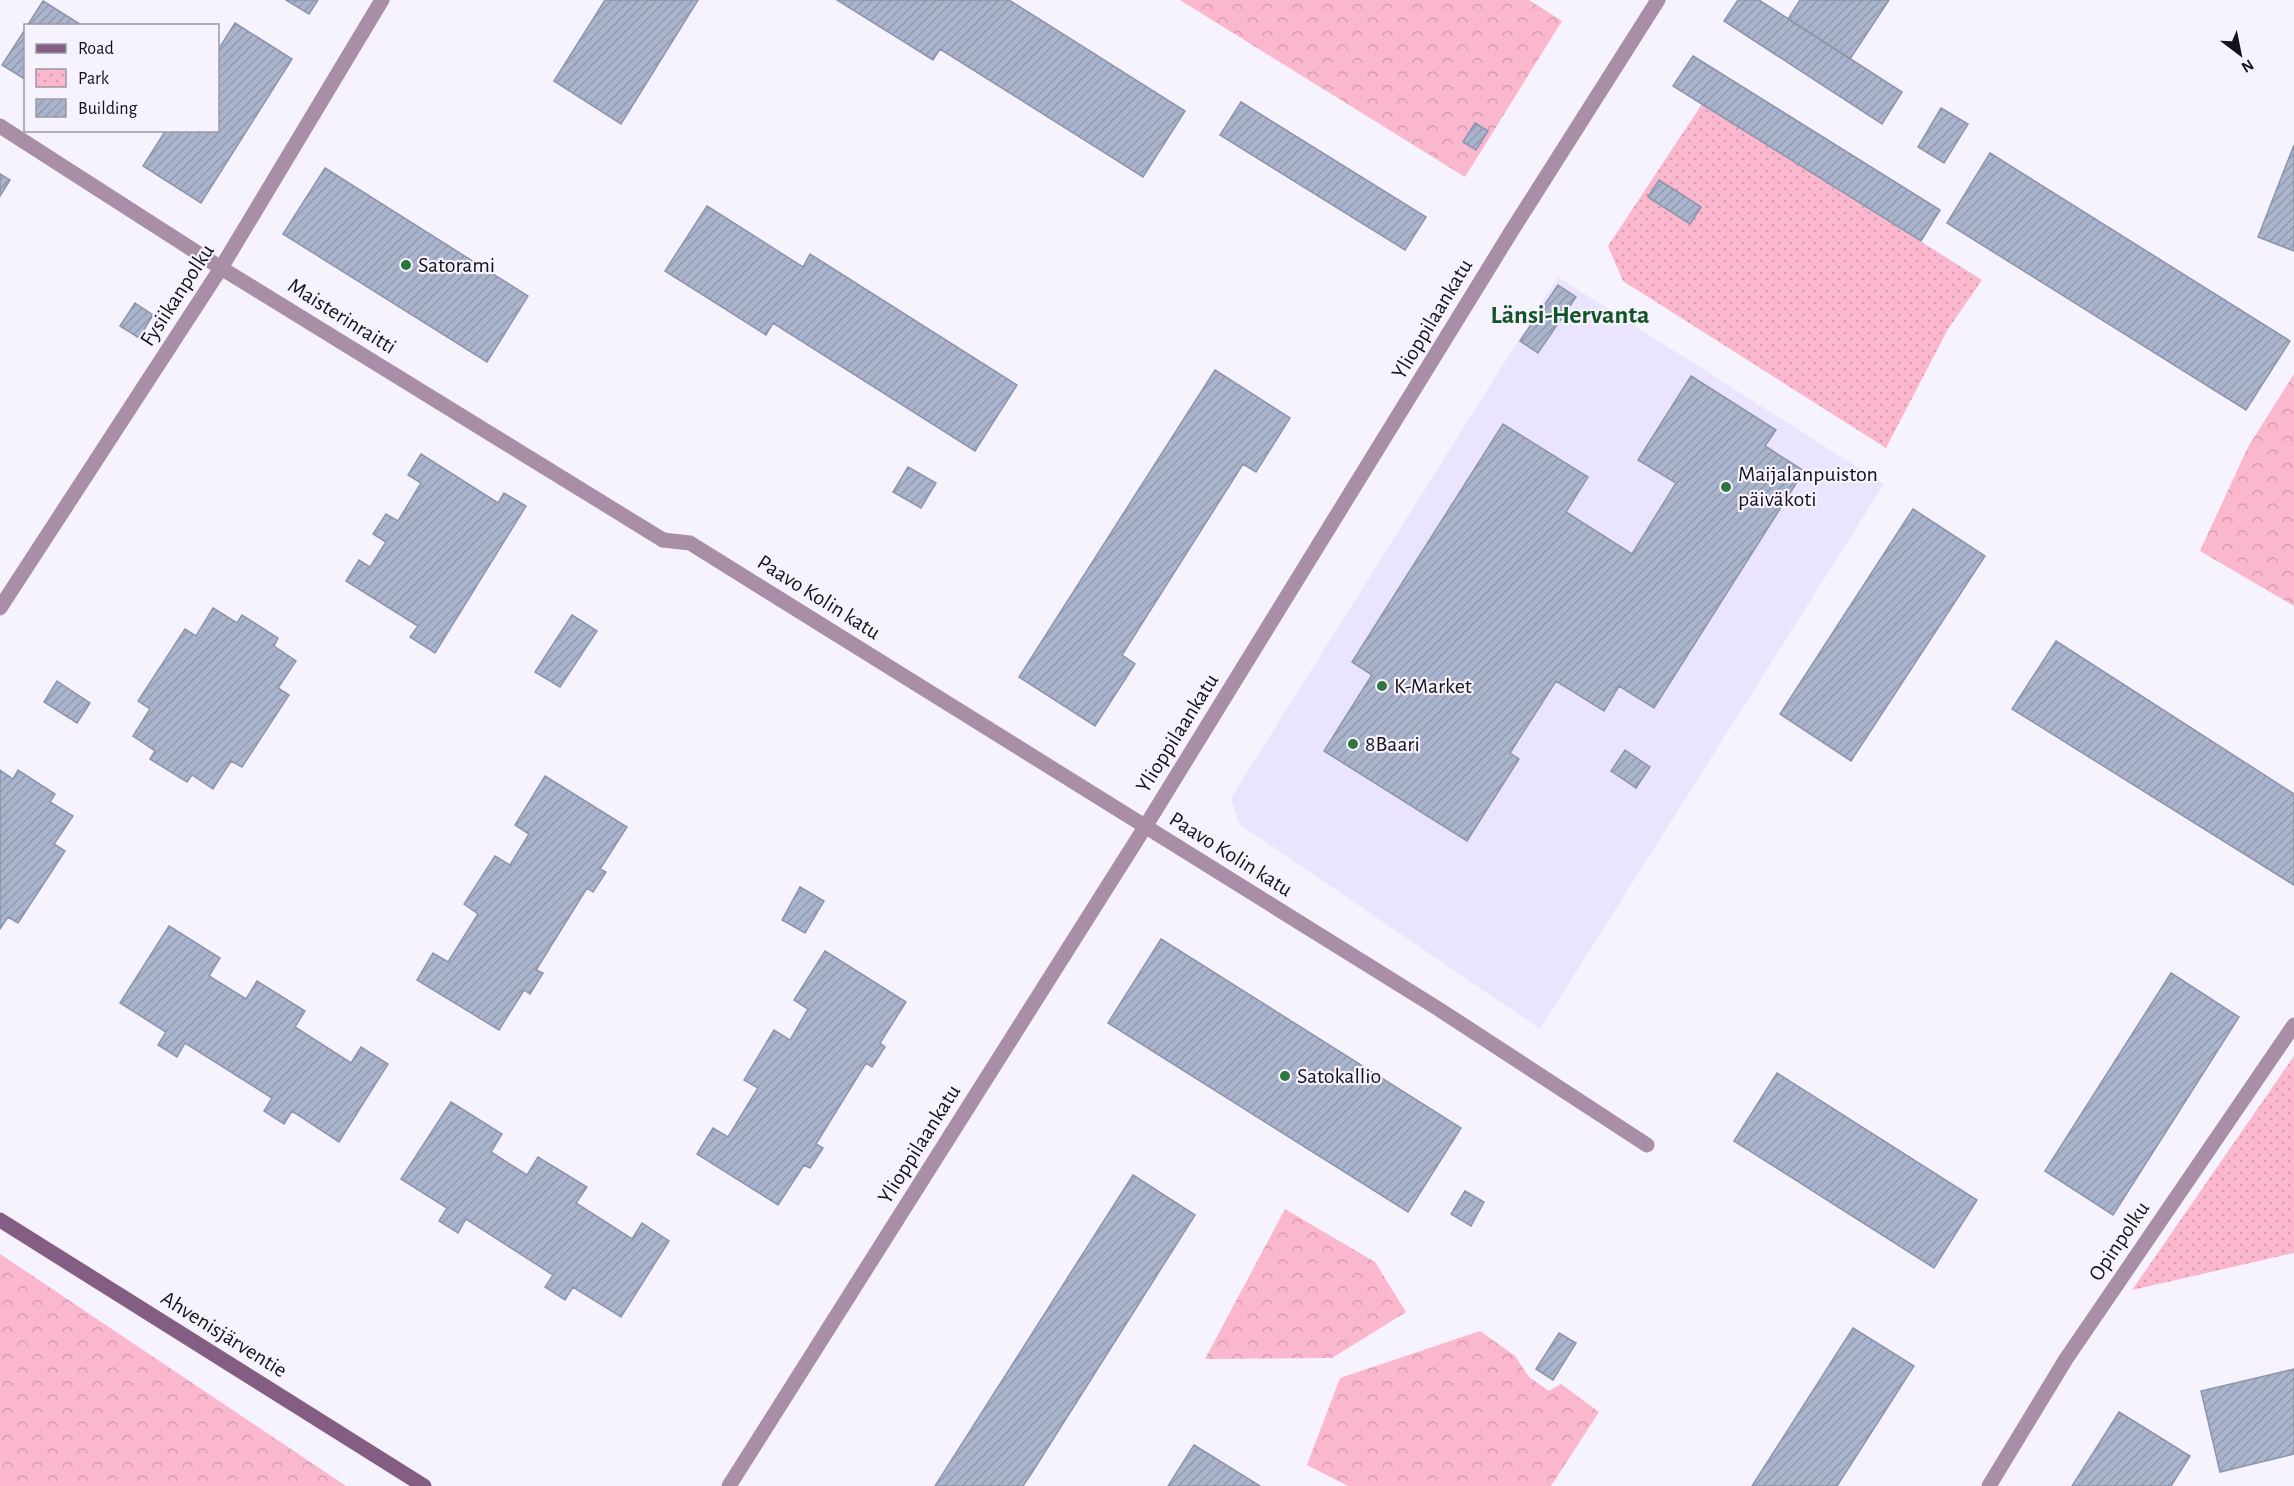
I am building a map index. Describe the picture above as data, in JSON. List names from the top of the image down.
{
  "streets": {
    "main road": ["Ahvenisjärventie"],
    "street": [
      "Fysiikanpolku",
      "Maisterinraitti",
      "Ylioppilaankatu",
      "Paavo Kolin katu",
      "Opinpolku"
    ]
  },
  "crossings": [
    ["Fysiikanpolku", "Maisterinraitti"],
    ["Maisterinraitti", "Paavo Kolin katu"],
    ["Ylioppilaankatu", "Paavo Kolin katu"]
  ],
  "districts": ["Länsi-Hervanta"],
  "places": [
    "Satorami",
    "Maijalanpuiston päiväkoti",
    "K-Market",
    "8Baari",
    "Satokallio"
  ],
  "legend": ["Road", "Park", "Building"],
  "north": "bottom right"
}
